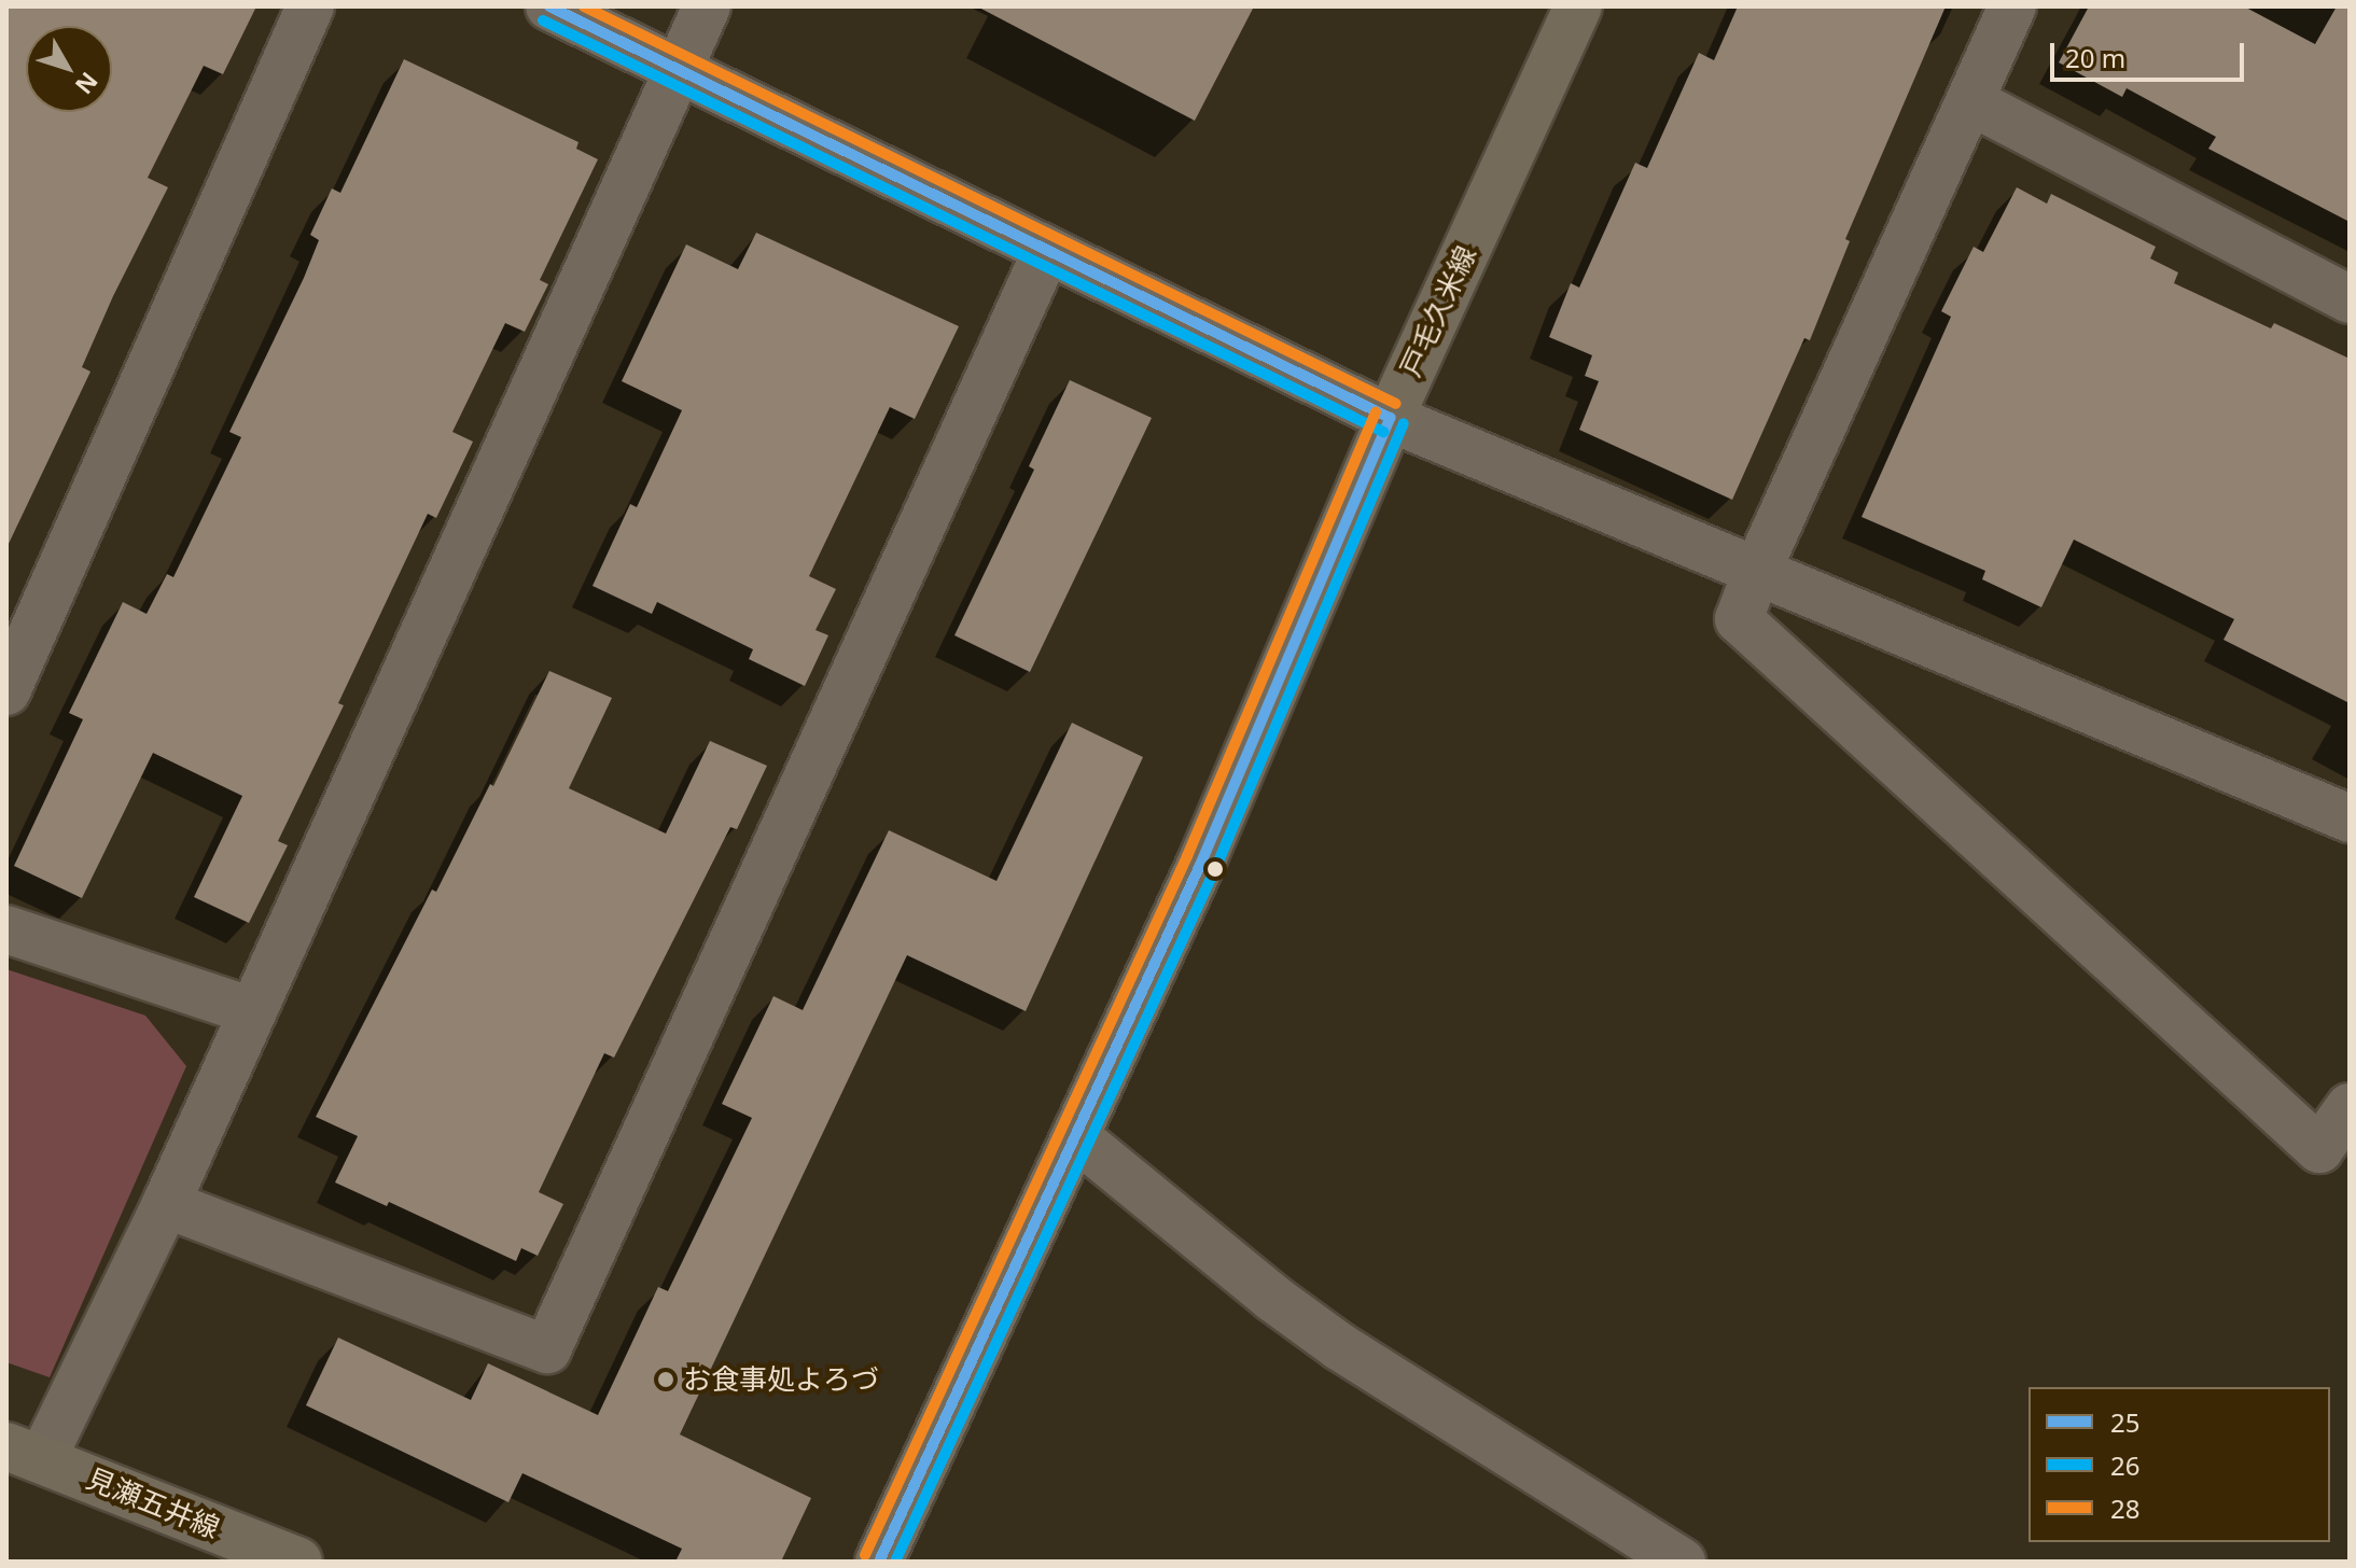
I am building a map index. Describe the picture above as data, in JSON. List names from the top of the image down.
{
  "streets": {
    "main road": ["戸毛久米線", "見瀬五井線"]
  },
  "places": ["お食事処よろづ"],
  "lines": ["transit line 25", "transit line 28", "transit line 26"],
  "legend": ["25", "26", "28"],
  "scale_bar": "20 m",
  "north": "bottom right"
}
